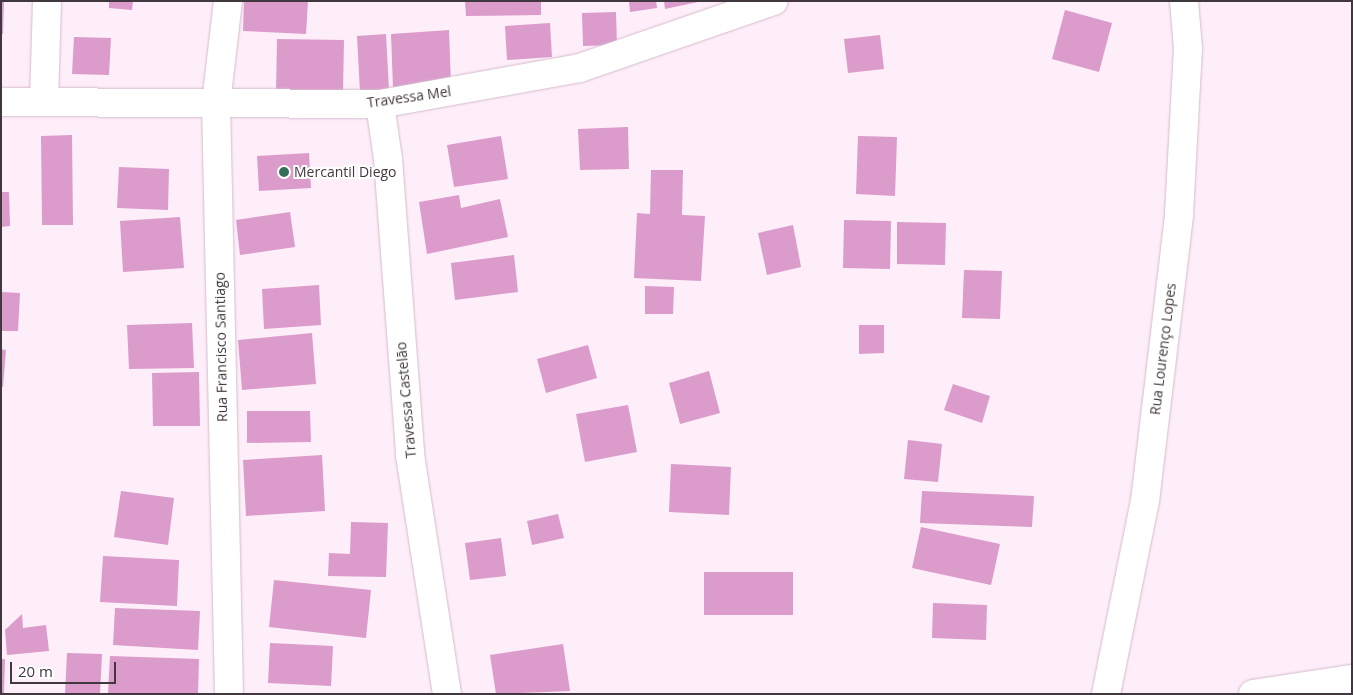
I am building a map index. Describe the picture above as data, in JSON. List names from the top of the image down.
{
  "streets": {
    "street": [
      "Travessa Mel",
      "Rua Francisco Santiago",
      "Rua Lourenço Lopes",
      "Travessa Castelão"
    ]
  },
  "crossings": [
    ["Travessa Mel", "Rua Francisco Santiago"],
    ["Travessa Mel", "Travessa Castelão"]
  ],
  "places": ["Mercantil Diego"],
  "scale_bar": "20 m"
}
